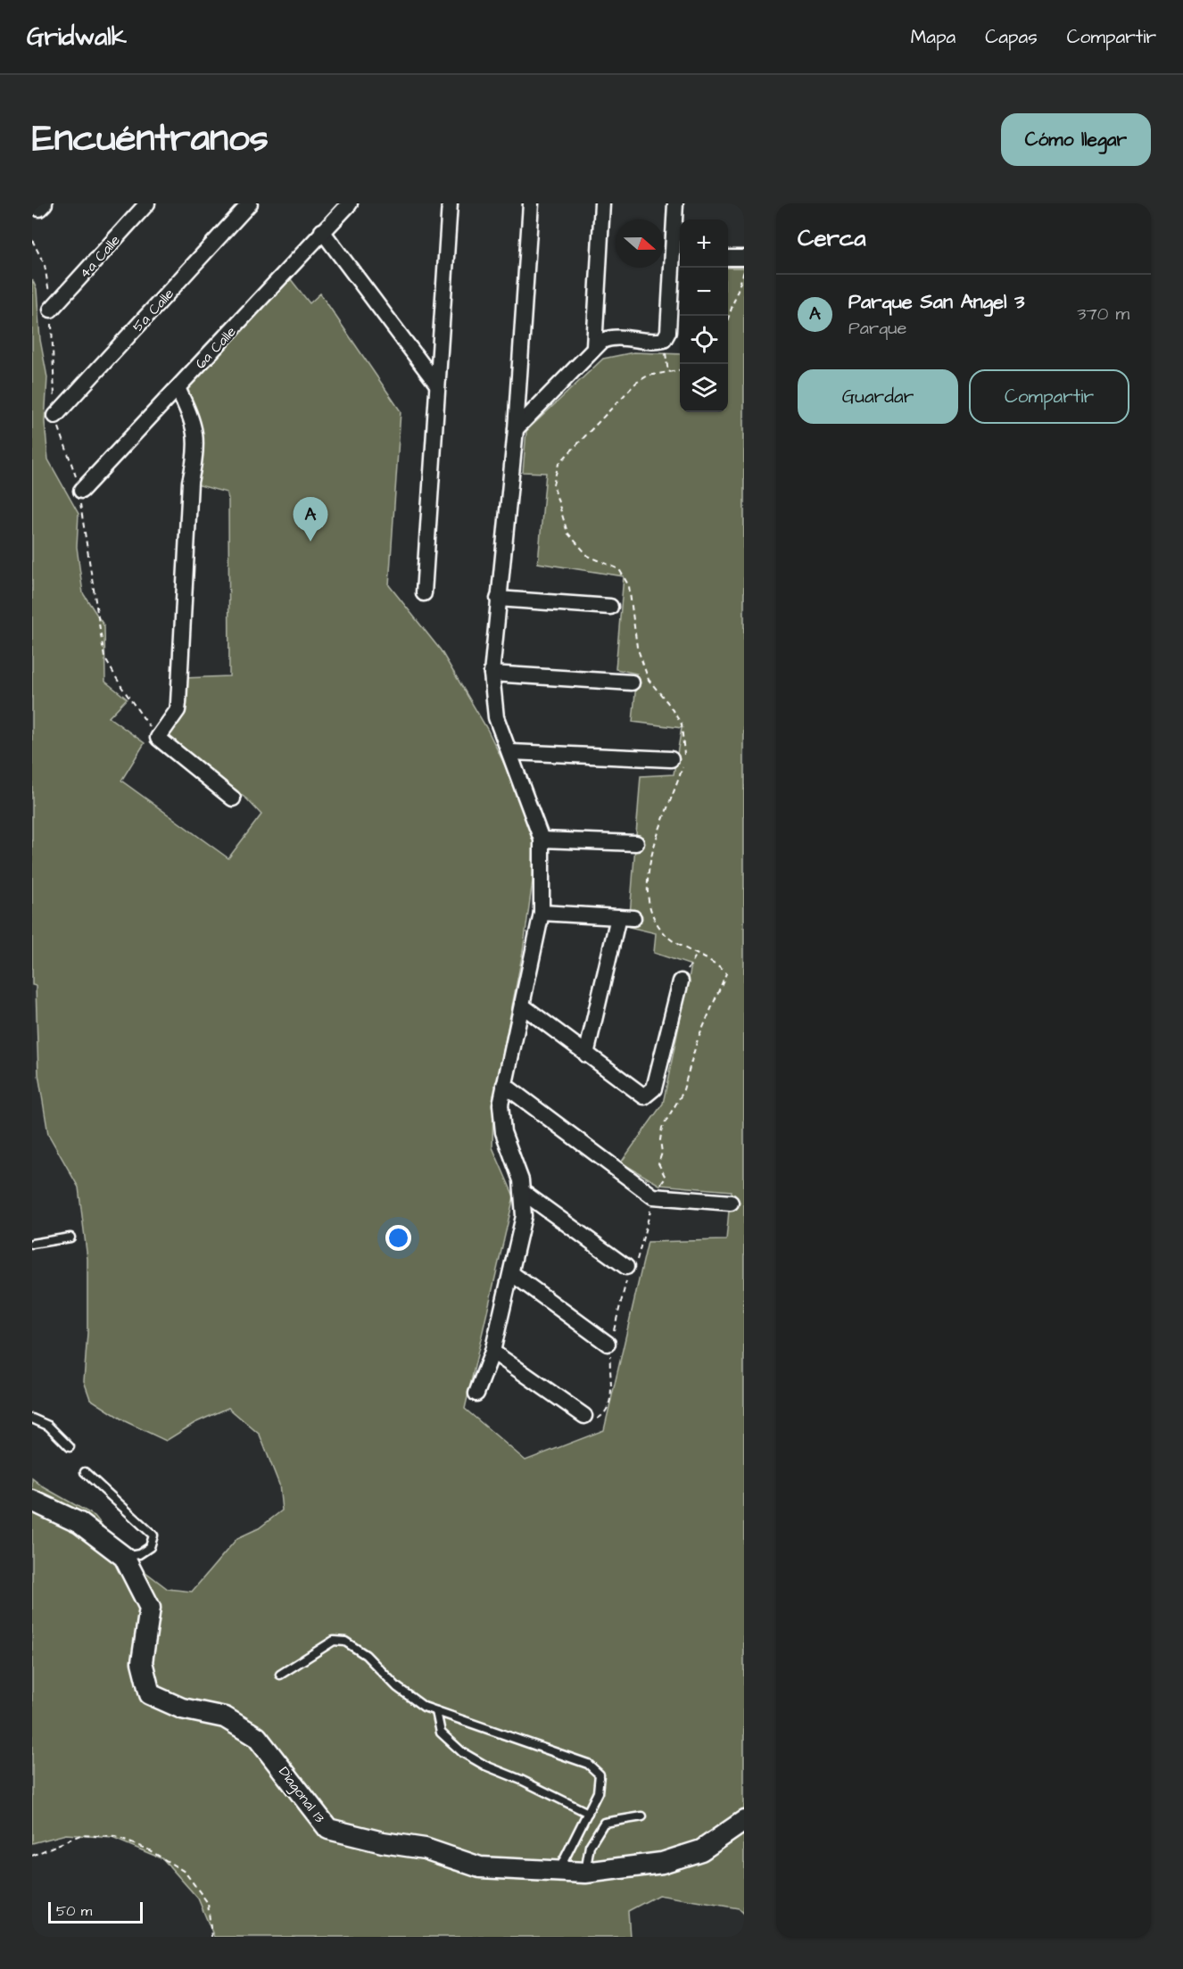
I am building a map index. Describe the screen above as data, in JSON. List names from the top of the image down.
{
  "streets": {
    "street": [
      "4a Calle",
      "5a Calle",
      "6a Calle",
      "Diagonal 13"
    ]
  },
  "scale_bar": "50 m",
  "north": "right",
  "page": {
    "header": "Gridwalk",
    "nav": ["Mapa", "Capas", "Compartir"],
    "title": "Encuéntranos",
    "buttons": [
      "Cómo llegar",
      ["Guardar", "Compartir"]
    ],
    "heading": "Cerca",
    "map_buttons": ["+", "−"],
    "list": [
      {
        "mark": "A",
        "name": "Parque San Angel 3",
        "note": "Parque",
        "value": "370 m"
      }
    ],
    "pins": "A",
    "scale": "50 m"
  }
}
